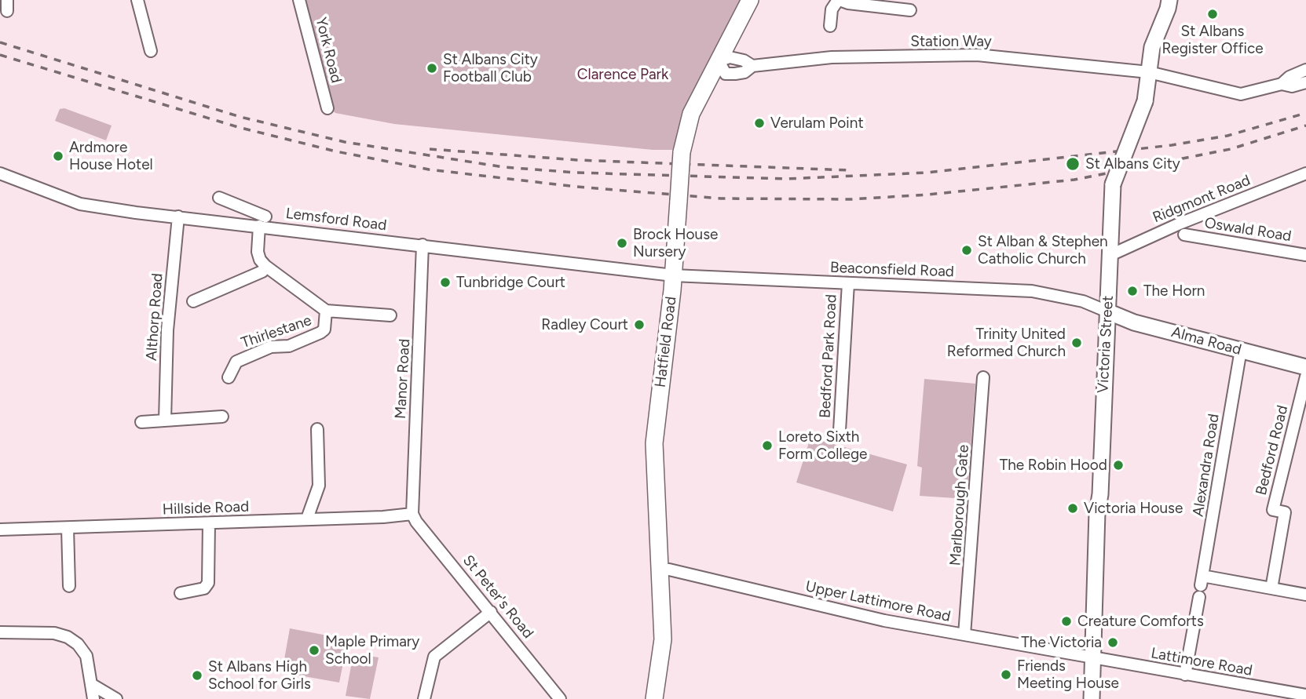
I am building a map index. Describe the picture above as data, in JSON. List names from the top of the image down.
{
  "streets": {
    "main road": ["Alma Road", "Hatfield Road", "Victoria Street"],
    "street": [
      "Station Way",
      "York Road",
      "Ridgmont Road",
      "Lemsford Road",
      "Oswald Road",
      "Beaconsfield Road",
      "Althorp Road",
      "Thirlestane",
      "Bedford Park Road",
      "Manor Road",
      "Bedford Road",
      "Alexandra Road",
      "Marlborough Gate",
      "Hillside Road",
      "St Peter's Road",
      "Upper Lattimore Road",
      "Lattimore Road"
    ]
  },
  "crossings": [
    ["Station Way", "Hatfield Road"],
    ["Station Way", "Victoria Street"],
    ["Ridgmont Road", "Victoria Street"],
    ["Lemsford Road", "Beaconsfield Road"],
    ["Lemsford Road", "Althorp Road"],
    ["Lemsford Road", "Hatfield Road"],
    ["Lemsford Road", "Manor Road"],
    ["Beaconsfield Road", "Alma Road"],
    ["Beaconsfield Road", "Hatfield Road"],
    ["Beaconsfield Road", "Victoria Street"],
    ["Beaconsfield Road", "Bedford Park Road"],
    ["Alma Road", "Victoria Street"],
    ["Alma Road", "Alexandra Road"],
    ["Hatfield Road", "Upper Lattimore Road"],
    ["Victoria Street", "Upper Lattimore Road"],
    ["Victoria Street", "Lattimore Road"],
    ["Manor Road", "Hillside Road"],
    ["Manor Road", "St Peter's Road"],
    ["Bedford Road", "Alexandra Road"],
    ["Marlborough Gate", "Upper Lattimore Road"],
    ["Hillside Road", "St Peter's Road"],
    ["Upper Lattimore Road", "Lattimore Road"]
  ],
  "parks": ["Clarence Park"],
  "places": [
    "St Albans Register Office",
    "St Albans City Football Club",
    "Verulam Point",
    "Ardmore House Hotel",
    "St Albans City",
    "Brock House Nursery",
    "St Alban & Stephen Catholic Church",
    "Tunbridge Court",
    "The Horn",
    "Radley Court",
    "Trinity United Reformed Church",
    "Loreto Sixth Form College",
    "The Robin Hood",
    "Victoria House",
    "Creature Comforts",
    "The Victoria",
    "Maple Primary School",
    "Friends Meeting House",
    "St Albans High School for Girls"
  ]
}
